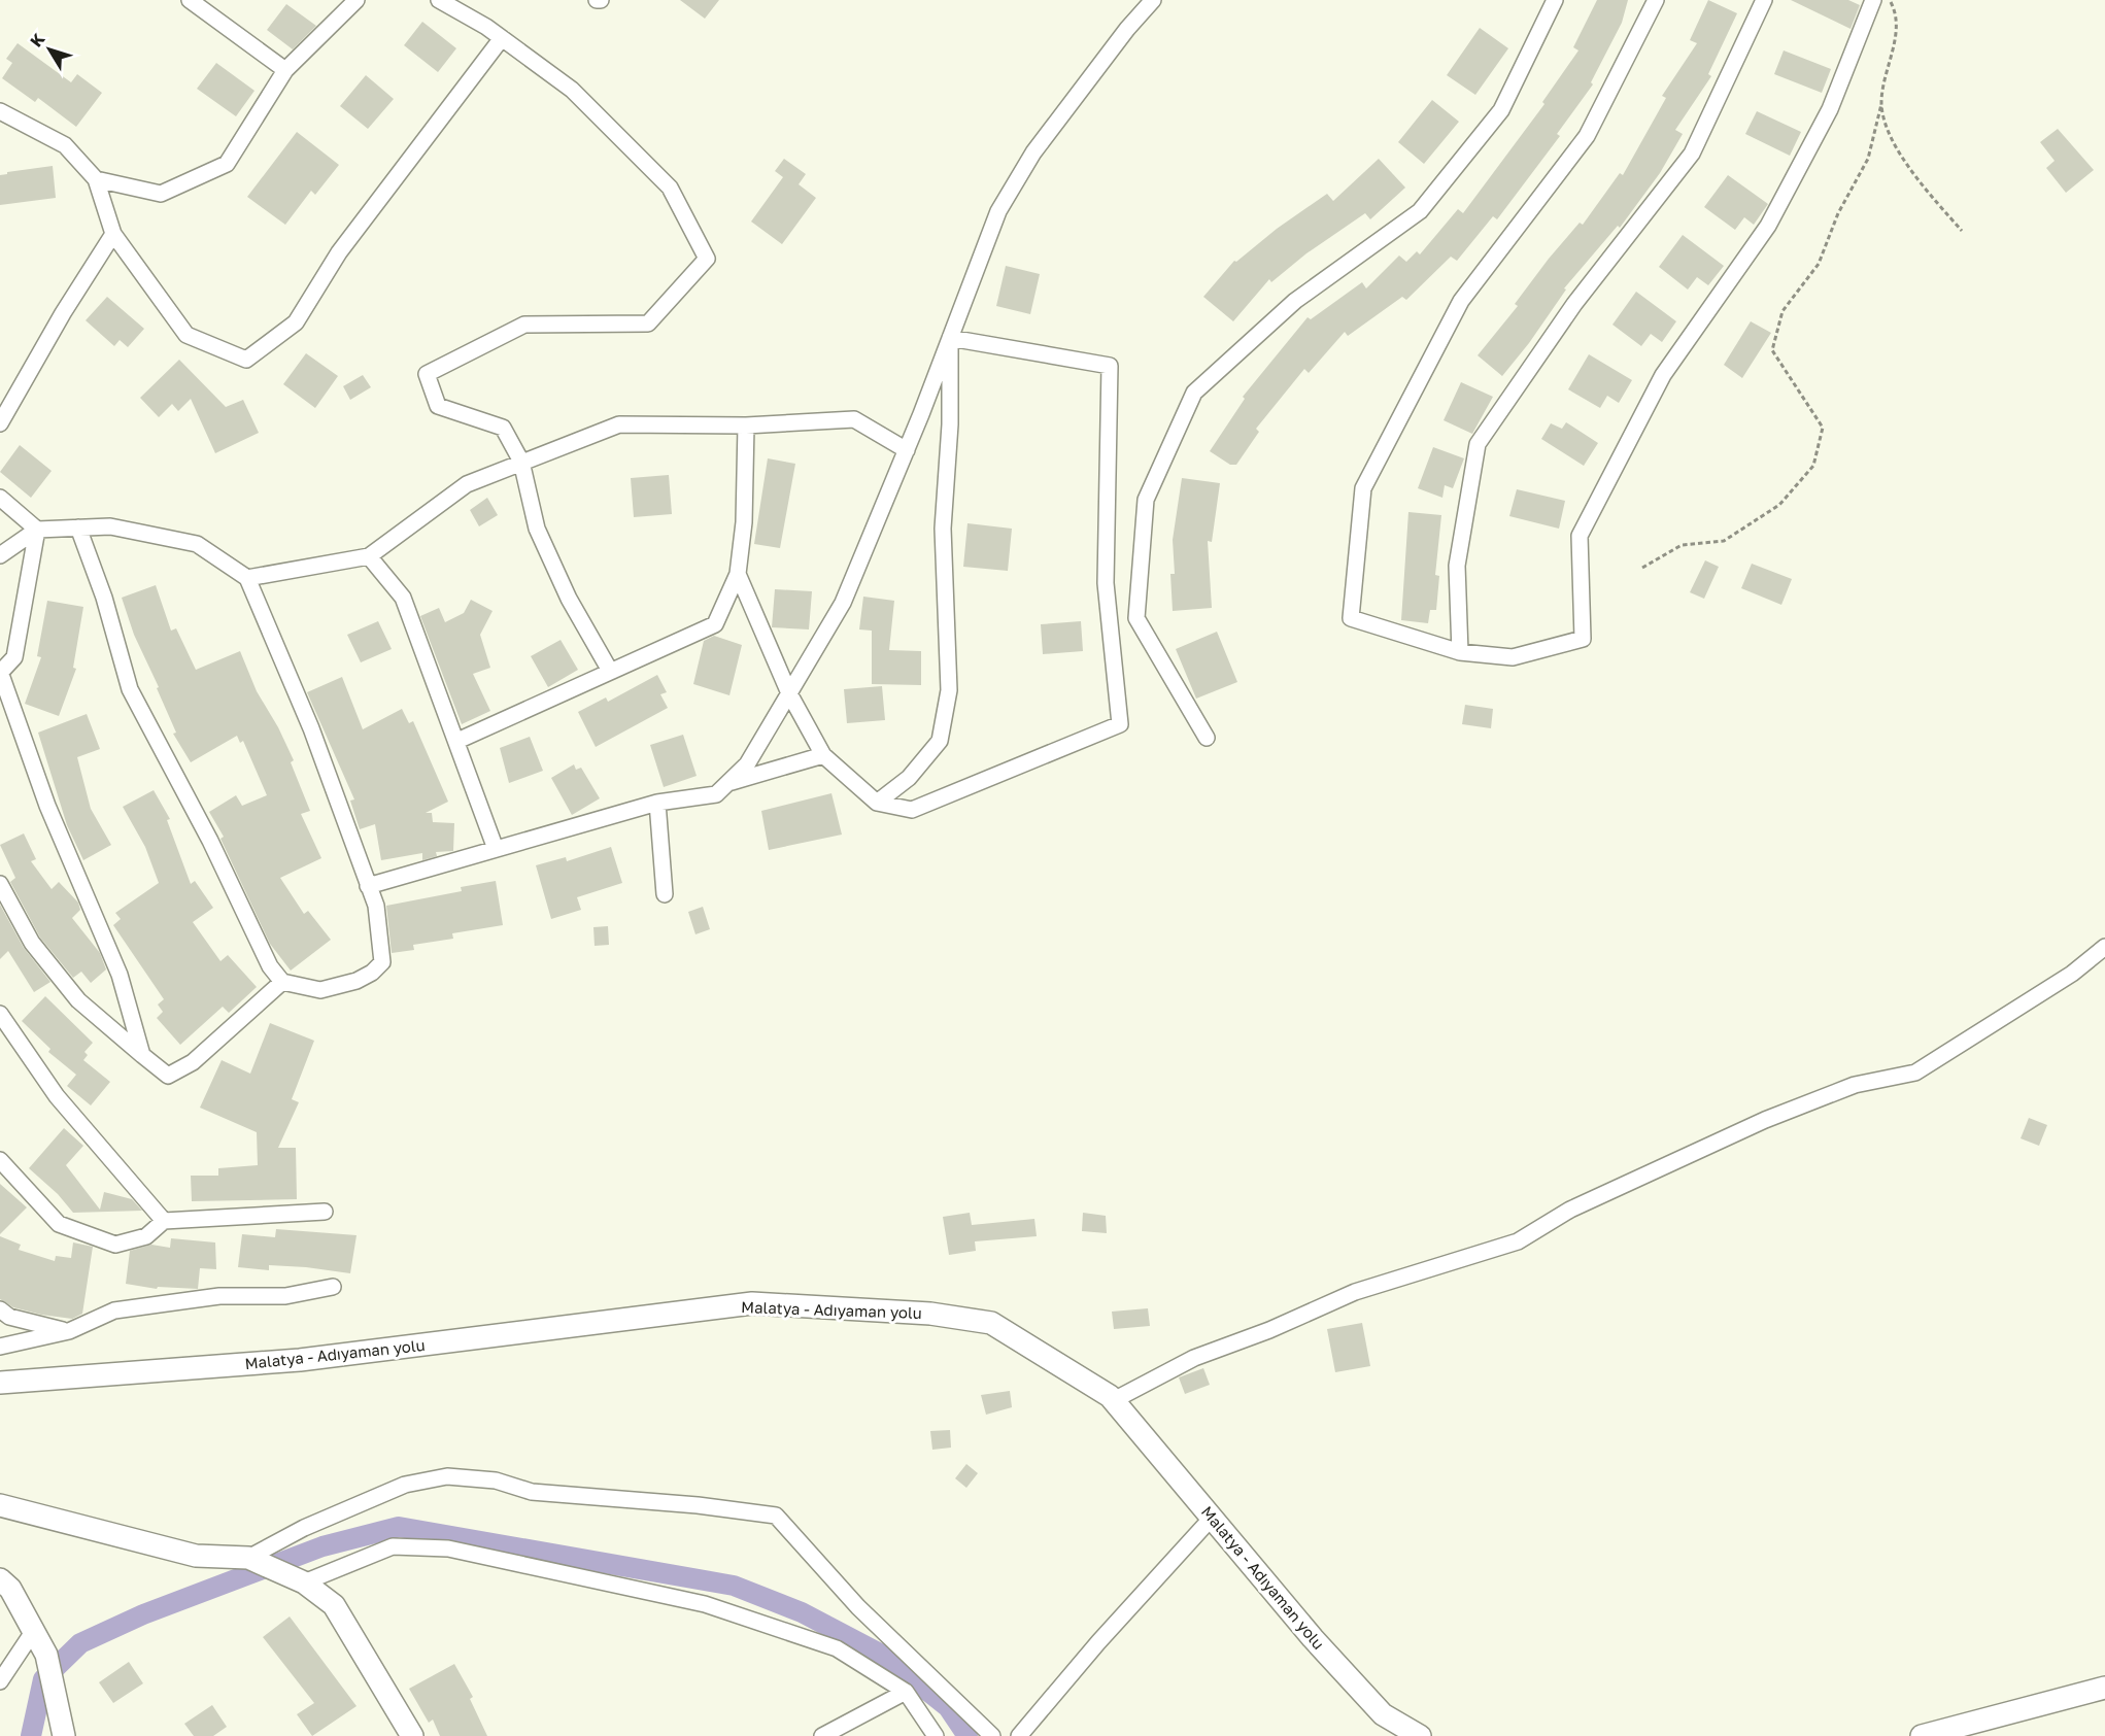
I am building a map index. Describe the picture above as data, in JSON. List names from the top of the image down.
{
  "streets": {
    "main road": ["Malatya - Adıyaman yolu"]
  },
  "north": "top left"
}
